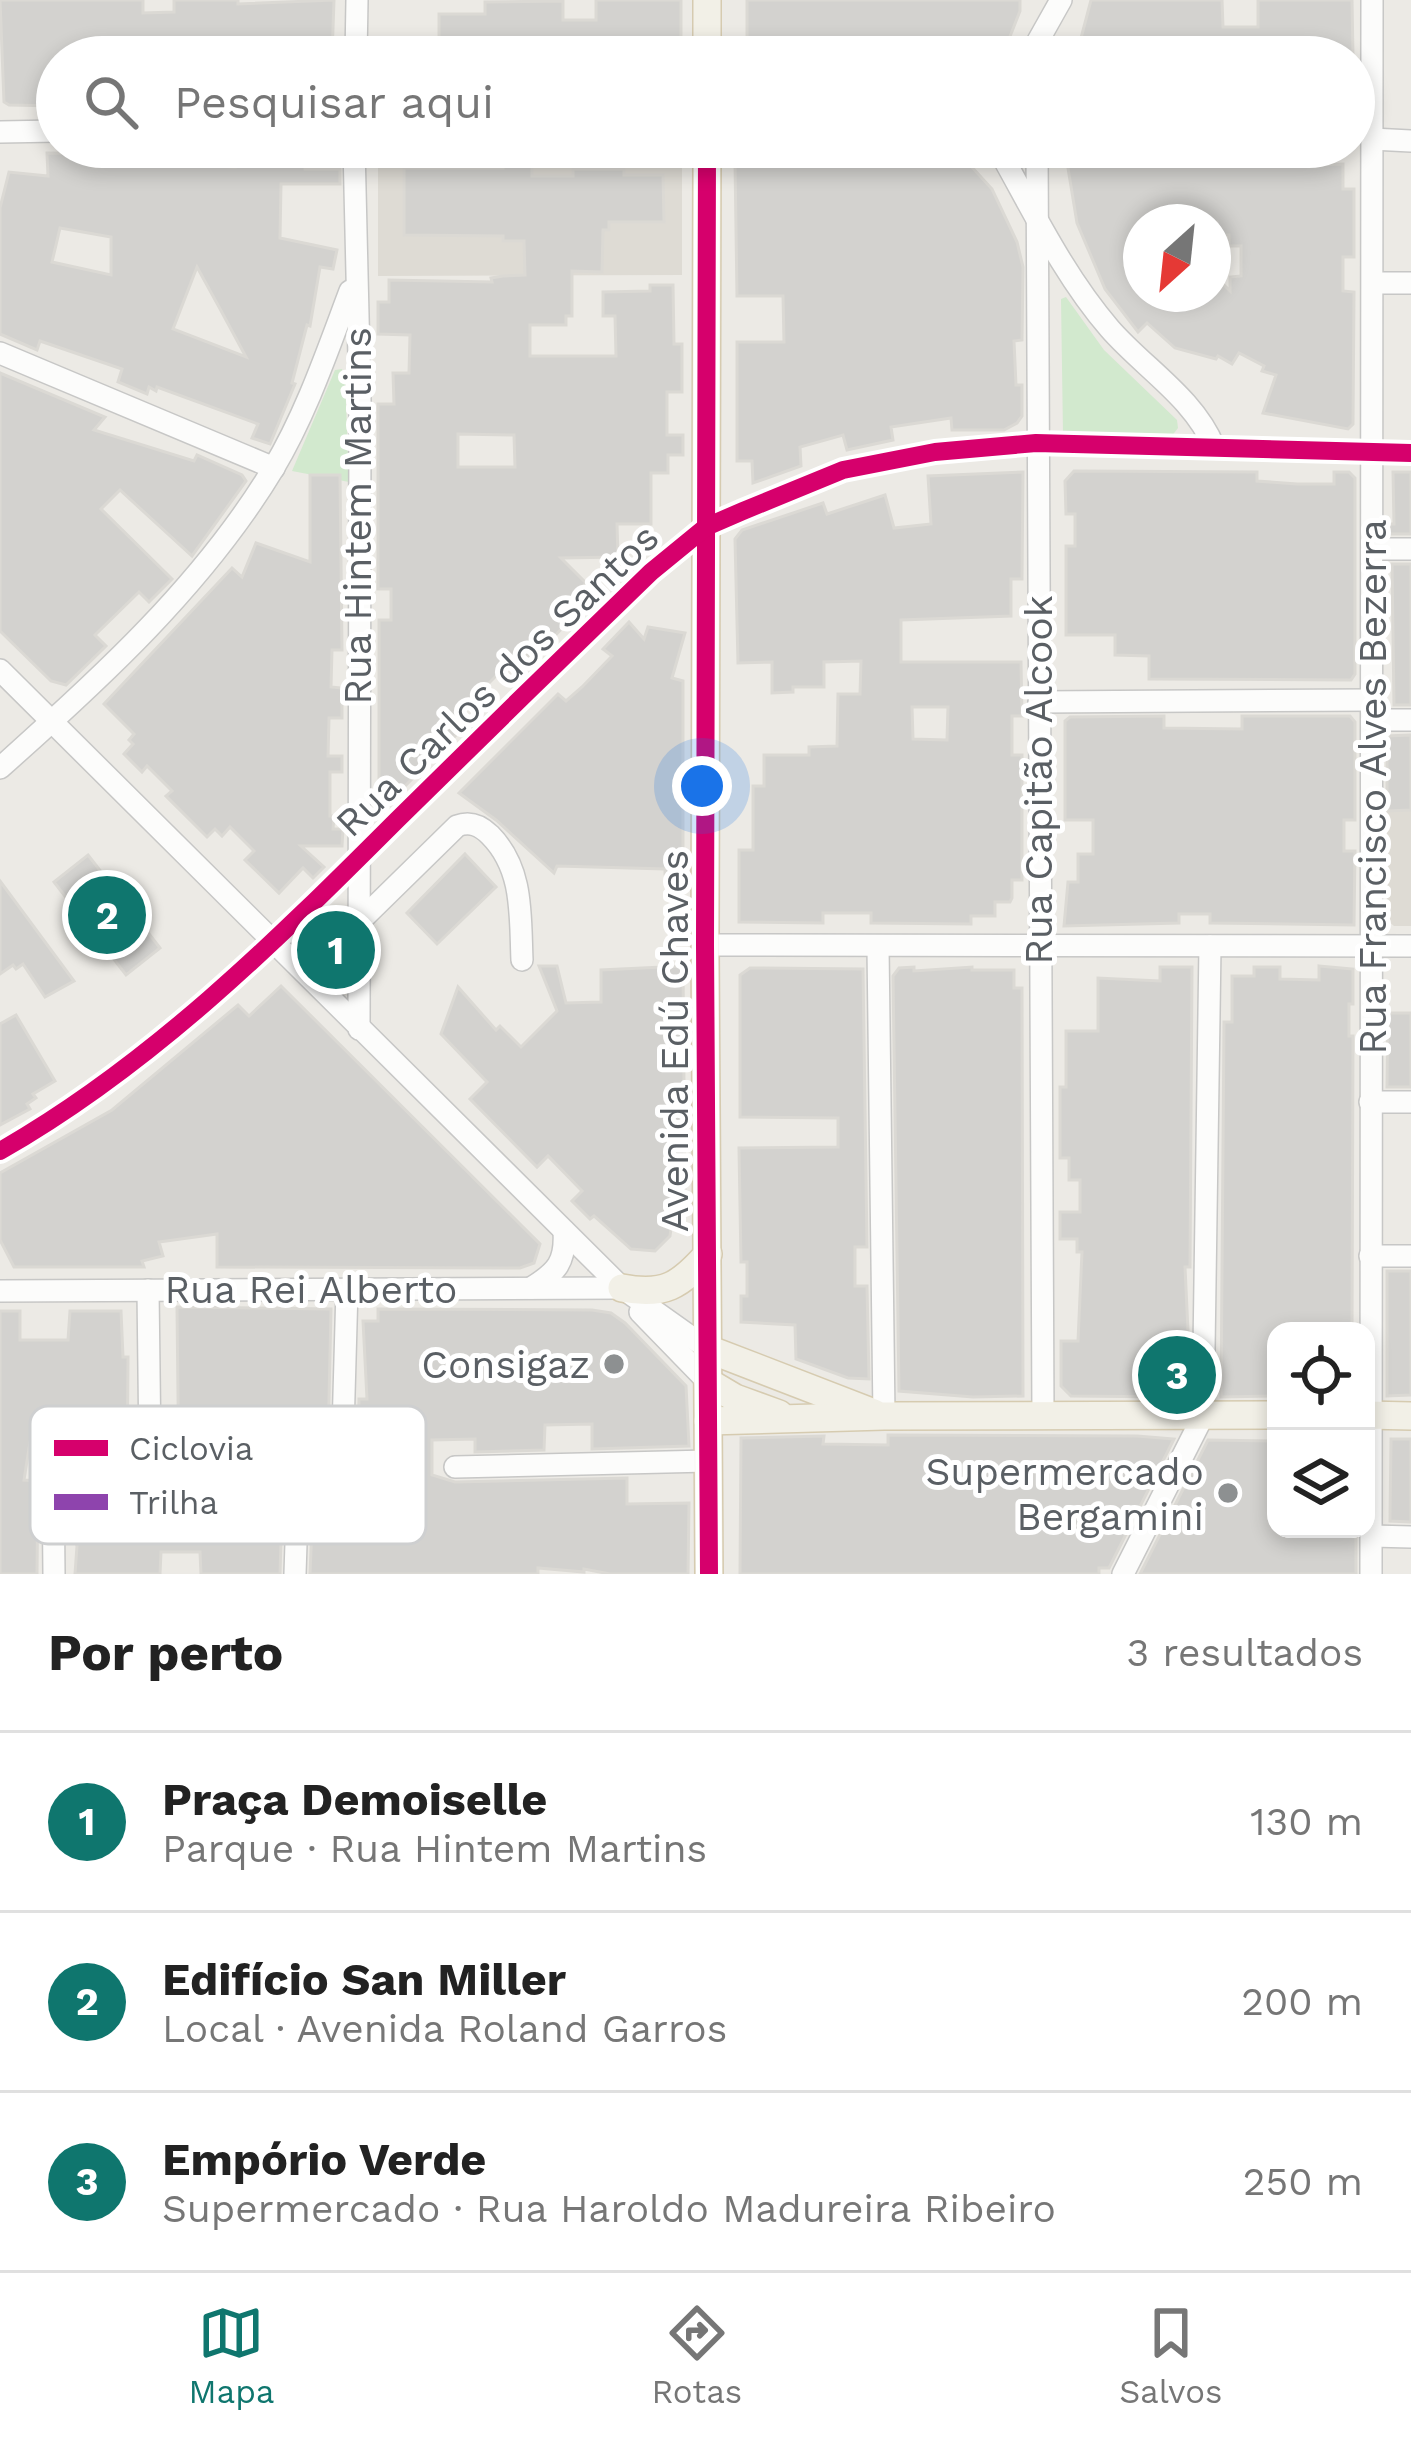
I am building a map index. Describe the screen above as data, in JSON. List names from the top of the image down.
{
  "streets": {
    "main road": ["Avenida Edú Chaves"],
    "street": [
      "Rua Hintem Martins",
      "Rua Carlos dos Santos",
      "Rua Capitão Alcook",
      "Rua Francisco Alves Bezerra",
      "Rua Rei Alberto"
    ]
  },
  "crossings": [
    ["Rua Hintem Martins", "Rua Carlos dos Santos"],
    ["Rua Carlos dos Santos", "Rua Capitão Alcook"],
    ["Rua Carlos dos Santos", "Rua Francisco Alves Bezerra"],
    ["Rua Carlos dos Santos", "Avenida Edú Chaves"]
  ],
  "places": ["Consigaz", "Supermercado Bergamini"],
  "legend": ["Ciclovia", "Trilha"],
  "north": "bottom left",
  "page": {
    "search": "Pesquisar aqui",
    "pins": ["2", "1", "3"],
    "heading": ["Por perto", "3 resultados"],
    "list": [
      {
        "mark": "1",
        "name": "Praça Demoiselle",
        "note": "Parque · Rua Hintem Martins",
        "value": "130 m"
      },
      {
        "mark": "2",
        "name": "Edifício San Miller",
        "note": "Local · Avenida Roland Garros",
        "value": "200 m"
      },
      {
        "mark": "3",
        "name": "Empório Verde",
        "note": "Supermercado · Rua Haroldo Madureira Ribeiro",
        "value": "250 m"
      }
    ],
    "nav": ["Mapa", "Rotas", "Salvos"]
  }
}
